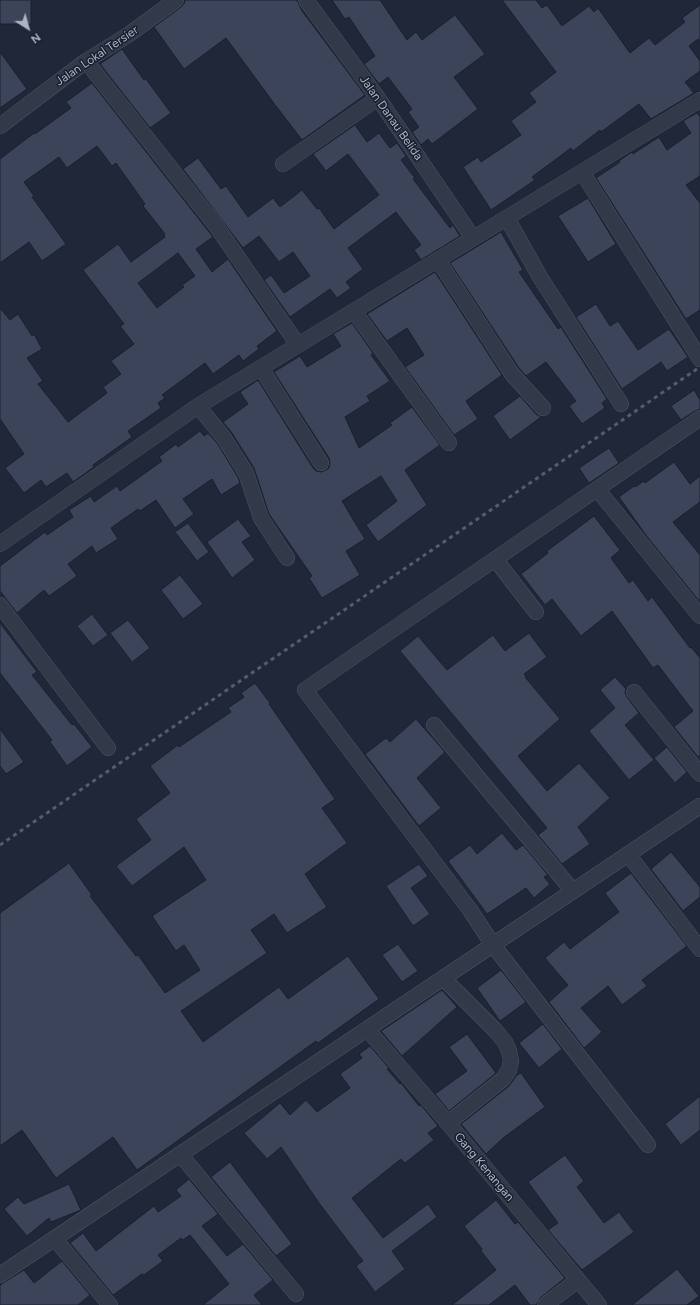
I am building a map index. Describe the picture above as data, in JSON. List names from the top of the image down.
{
  "streets": {
    "street": ["Jalan Lokal Tersier", "Jalan Danau Belida", "Gang Kenangan"]
  },
  "north": "bottom right"
}
